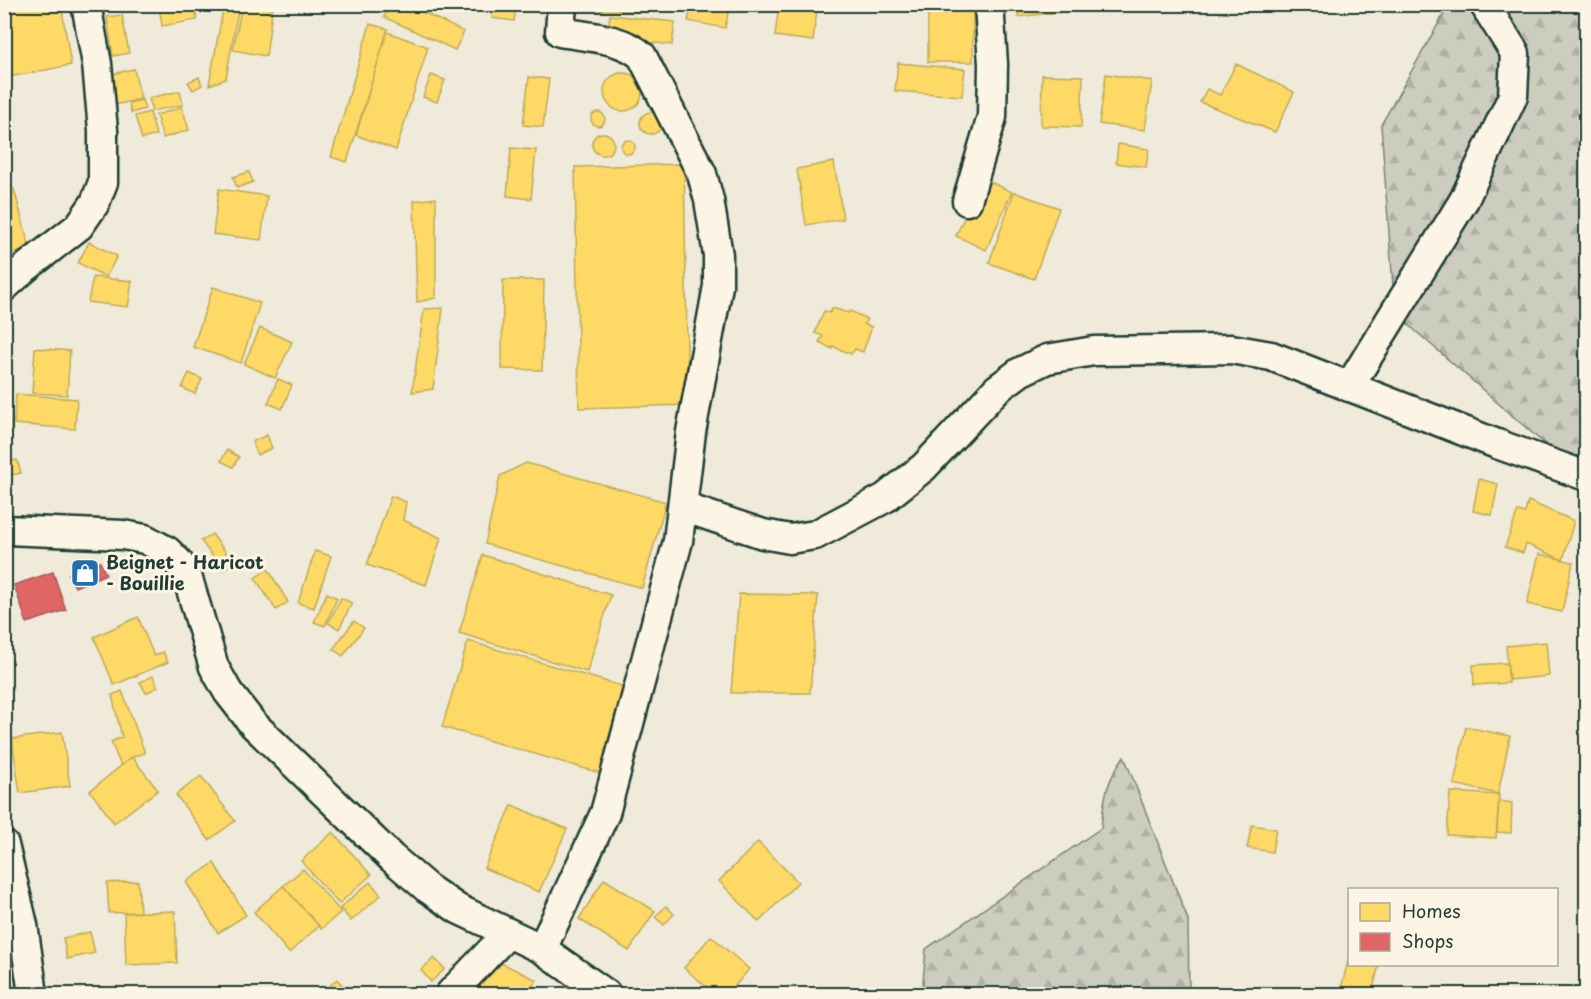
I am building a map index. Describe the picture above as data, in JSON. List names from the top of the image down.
{
  "places": {
    "shop": ["Beignet - Haricot - Bouillie"]
  },
  "legend": ["Homes", "Shops"]
}
